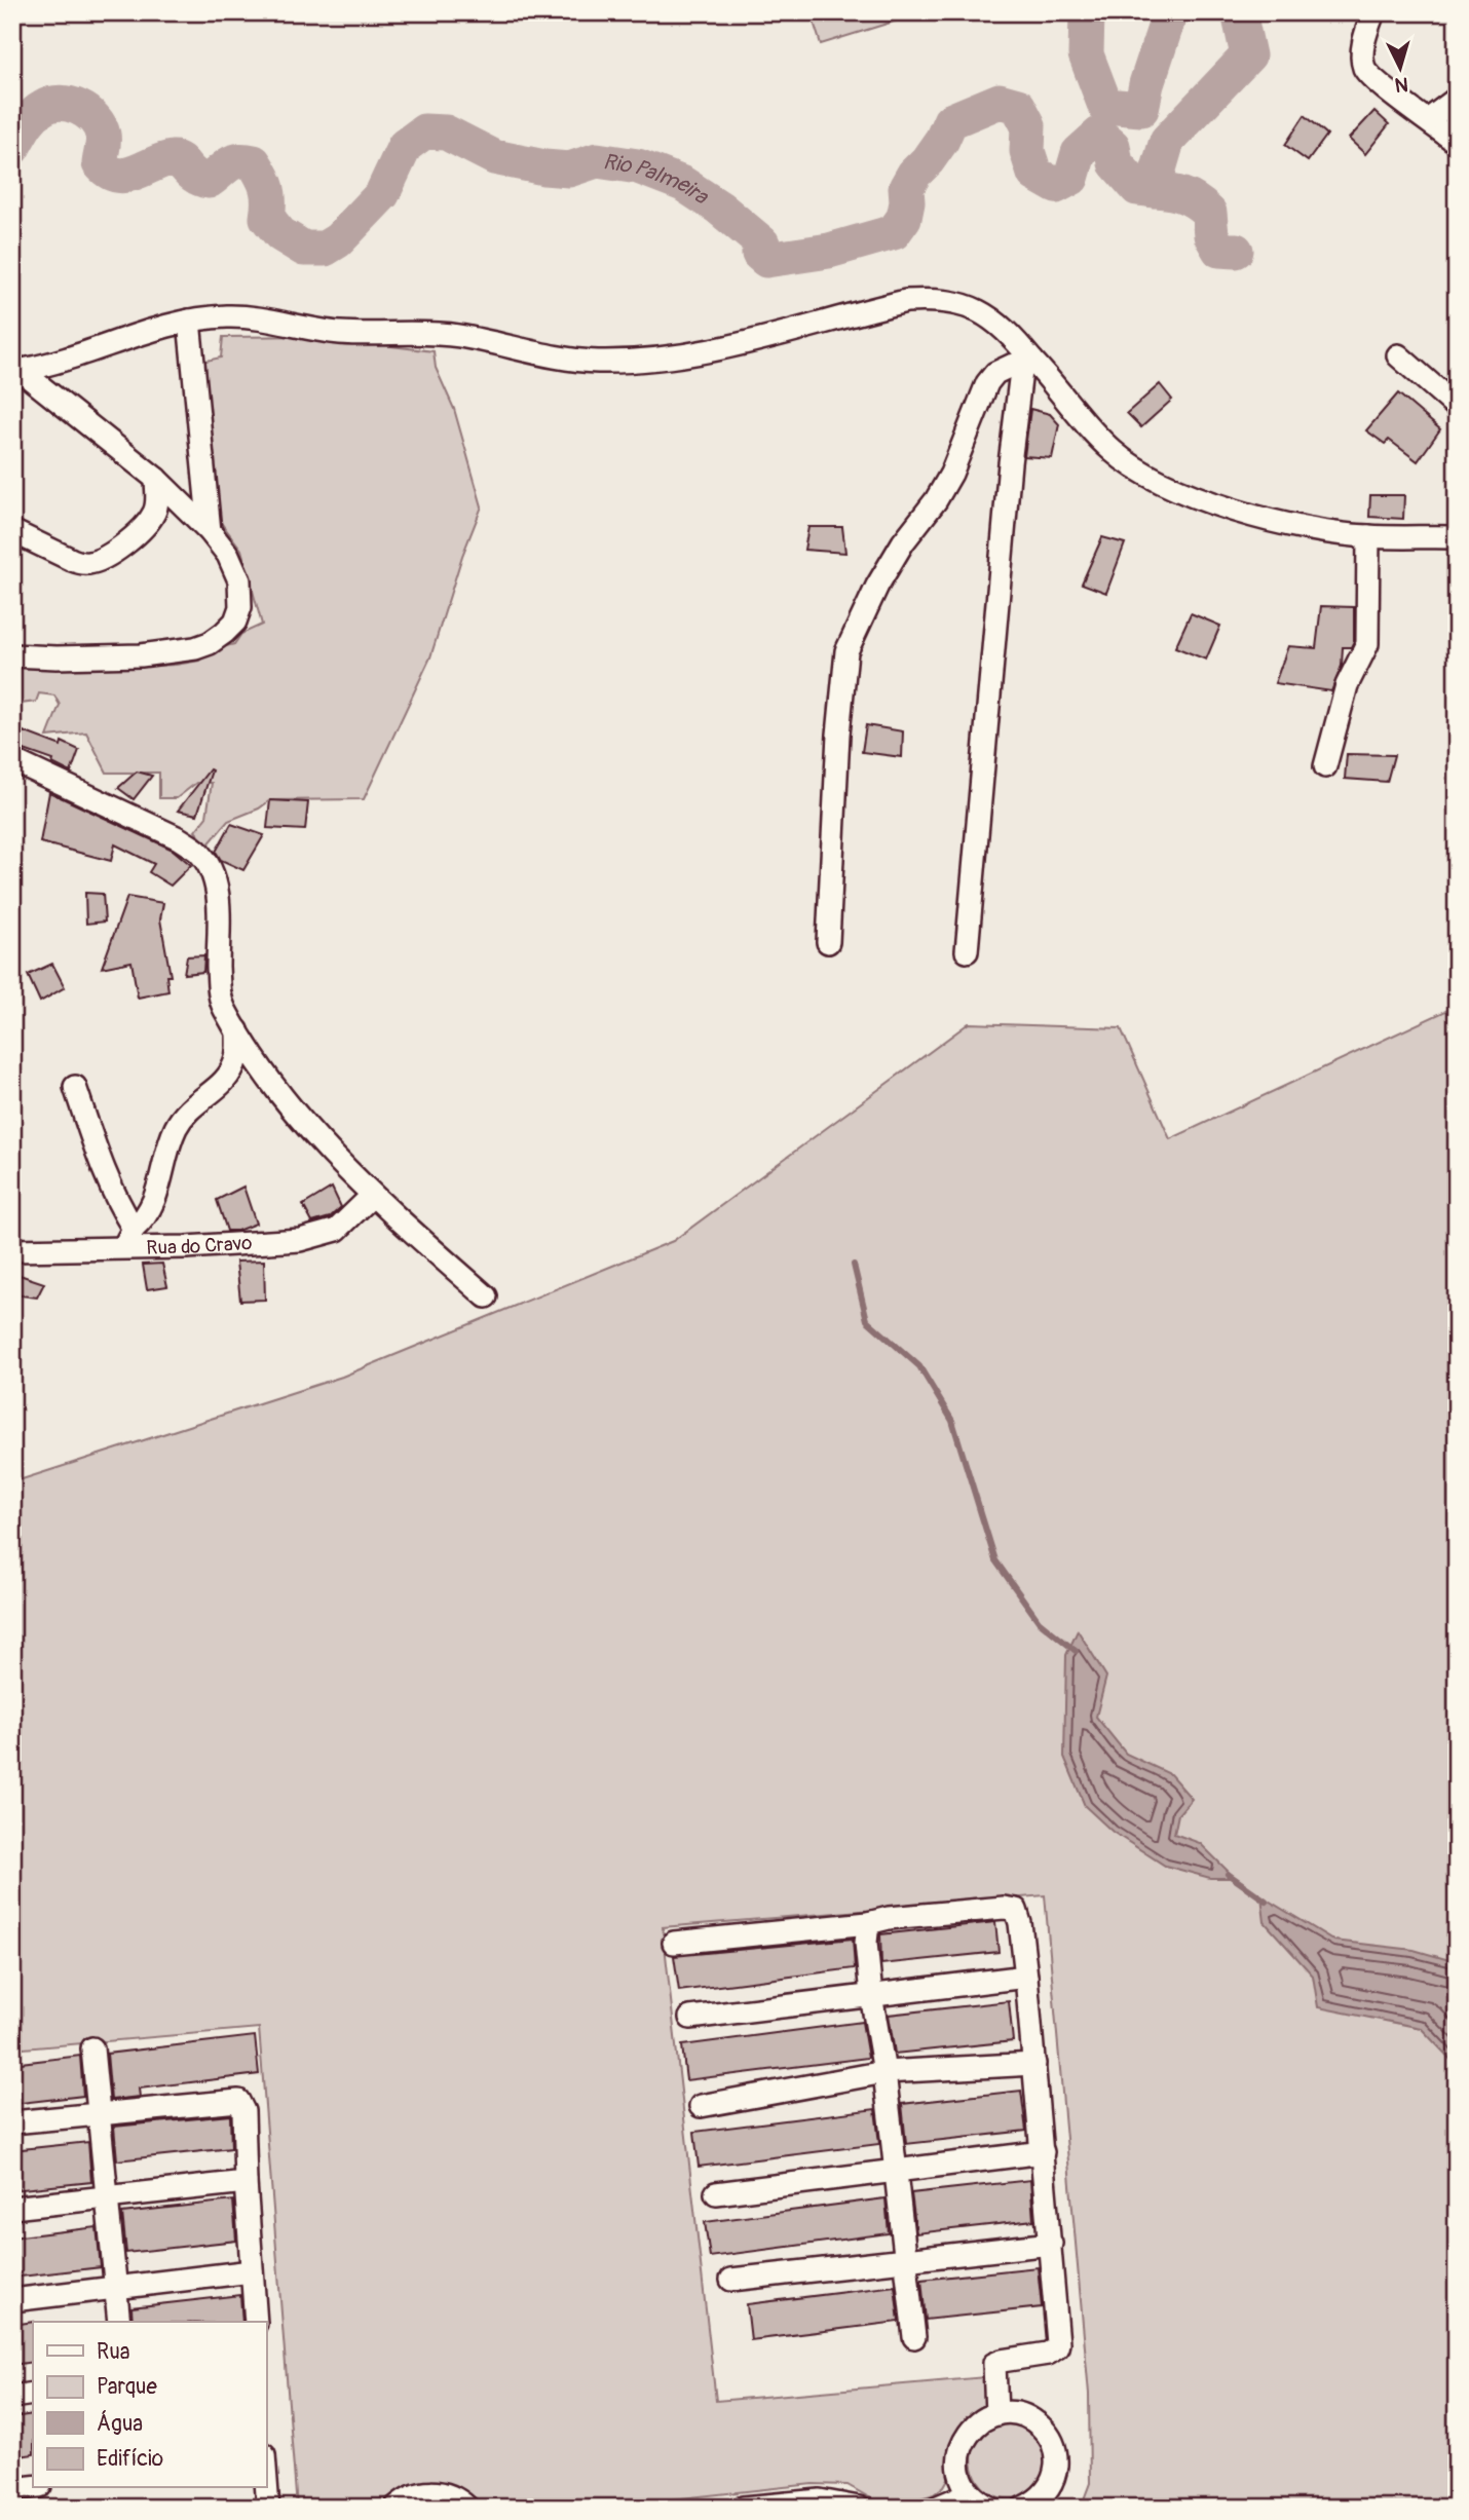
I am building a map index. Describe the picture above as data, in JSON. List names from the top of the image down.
{
  "streets": {
    "street": ["Rua do Cravo"]
  },
  "water": ["Rio Palmeira"],
  "legend": [
    "Rua",
    "Parque",
    "Água",
    "Edifício"
  ],
  "north": "bottom"
}
